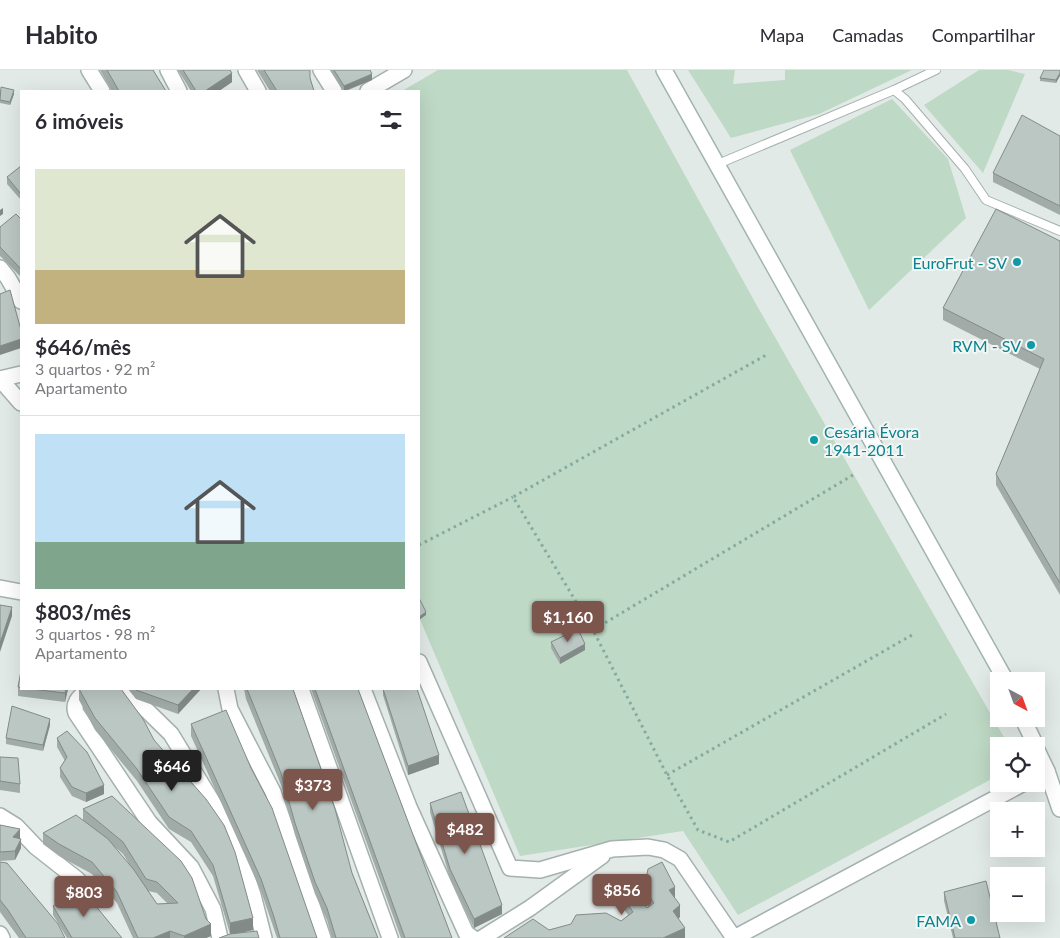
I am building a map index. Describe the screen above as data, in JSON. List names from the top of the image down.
{
  "places": [
    "EuroFrut - SV",
    "RVM - SV",
    "Cesária Évora 1941-2011",
    "FAMA"
  ],
  "north": "bottom right",
  "page": {
    "header": "Habito",
    "nav": ["Mapa", "Camadas", "Compartilhar"],
    "heading": "6 imóveis",
    "list": [
      {
        "name": "$646/mês",
        "note": "3 quartos · 92 m² · Apartamento"
      },
      {
        "name": "$803/mês",
        "note": "3 quartos · 98 m² · Apartamento"
      }
    ],
    "price": [
      "$1,160",
      "$646",
      "$373",
      "$482",
      "$856",
      "$803"
    ],
    "map_buttons": ["+", "−"]
  }
}
